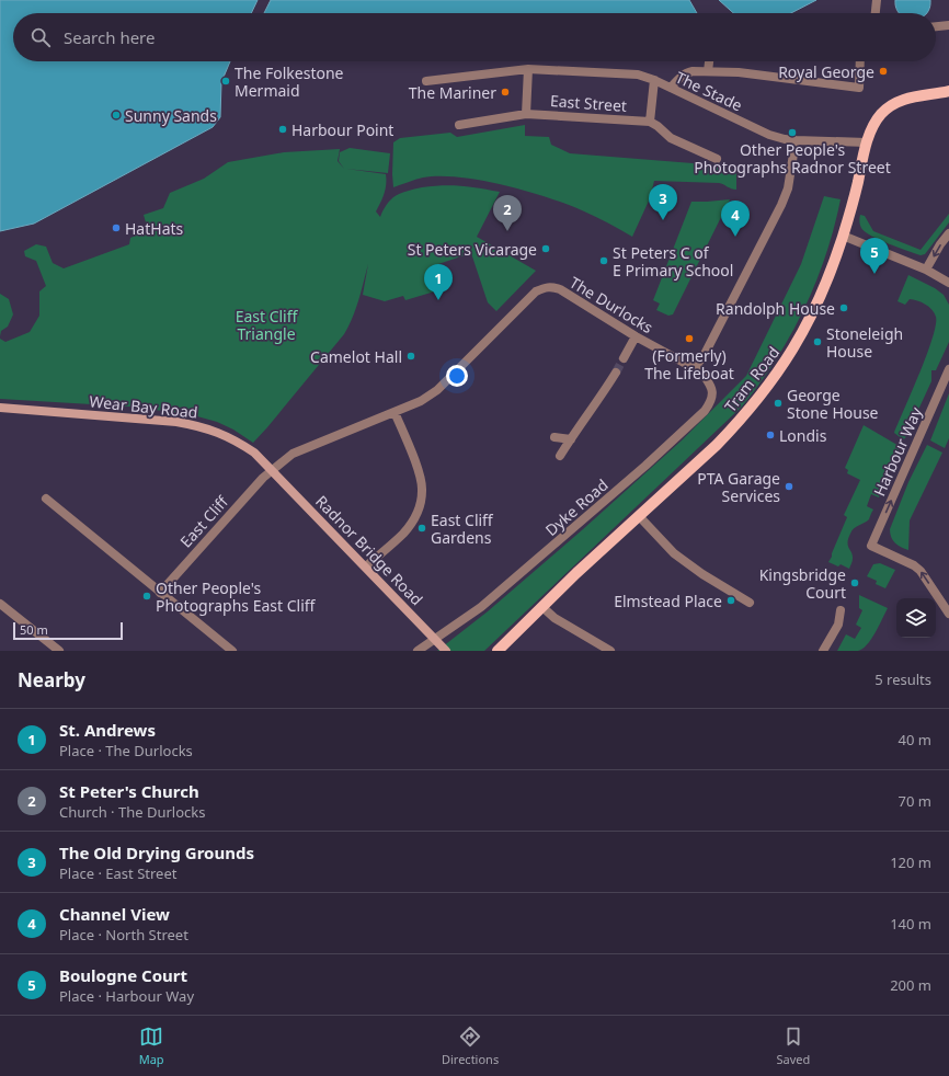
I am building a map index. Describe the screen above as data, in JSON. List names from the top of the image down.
{
  "streets": {
    "main road": ["Tram Road"],
    "street": [
      "The Stade",
      "East Street",
      "The Durlocks",
      "Wear Bay Road",
      "Harbour Way",
      "Dyke Road",
      "East Cliff",
      "Radnor Bridge Road"
    ]
  },
  "crossings": [
    ["The Stade", "Tram Road"],
    ["The Durlocks", "Dyke Road"],
    ["Wear Bay Road", "East Cliff"],
    ["Wear Bay Road", "Radnor Bridge Road"],
    ["East Cliff", "Radnor Bridge Road"]
  ],
  "one_way": ["Harbour Way"],
  "parks": ["East Cliff Triangle"],
  "places": [
    "Royal George",
    "The Folkestone Mermaid",
    "The Mariner",
    "Sunny Sands",
    "Harbour Point",
    "Other People's Photographs Radnor Street",
    "HatHats",
    "St Peters Vicarage",
    "St Peters C of E Primary School",
    "Randolph House",
    "(Formerly) The Lifeboat",
    "Stoneleigh House",
    "Camelot Hall",
    "George Stone House",
    "Londis",
    "PTA Garage Services",
    "East Cliff Gardens",
    "Kingsbridge Court",
    "Other People's Photographs East Cliff",
    "Elmstead Place"
  ],
  "scale_bar": "50 m",
  "page": {
    "search": "Search here",
    "pins": [
      "3",
      "2",
      "4",
      "5",
      "1"
    ],
    "scale": "50 m",
    "heading": ["Nearby", "5 results"],
    "list": [
      {
        "mark": "1",
        "name": "St. Andrews",
        "note": "Place · The Durlocks",
        "value": "40 m"
      },
      {
        "mark": "2",
        "name": "St Peter's Church",
        "note": "Church · The Durlocks",
        "value": "70 m"
      },
      {
        "mark": "3",
        "name": "The Old Drying Grounds",
        "note": "Place · East Street",
        "value": "120 m"
      },
      {
        "mark": "4",
        "name": "Channel View",
        "note": "Place · North Street",
        "value": "140 m"
      },
      {
        "mark": "5",
        "name": "Boulogne Court",
        "note": "Place · Harbour Way",
        "value": "200 m"
      }
    ],
    "nav": ["Map", "Directions", "Saved"]
  }
}
